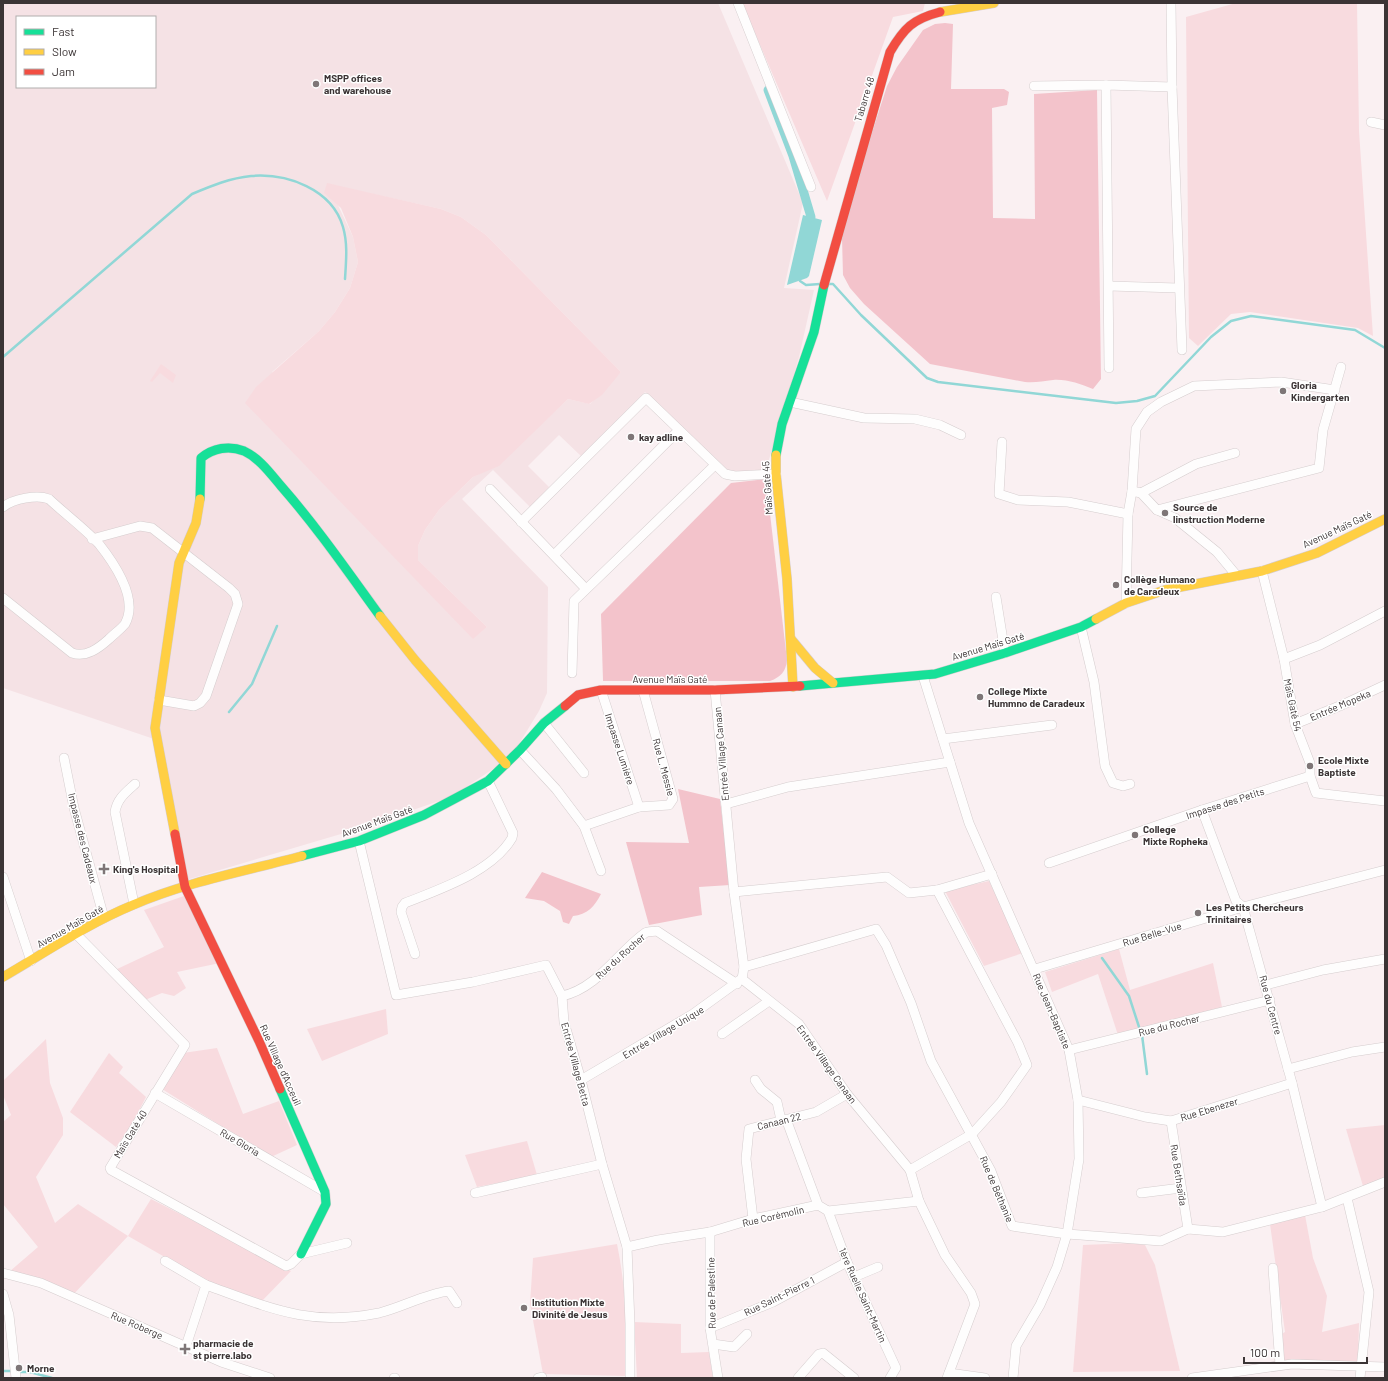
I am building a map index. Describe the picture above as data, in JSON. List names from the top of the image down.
{
  "streets": {
    "street": [
      "Tabarre 48",
      "Maïs Gaté 45",
      "Avenue Maïs Gaté",
      "Maïs Gaté 54",
      "Entrée Mopeka",
      "Impasse Lumière",
      "Entrée Village Canaan",
      "Rue L. Messie",
      "Impasse des Petits",
      "Impasse des Cadeaux",
      "Rue Belle-Vue",
      "Rue du Rocher",
      "Rue du Centre",
      "Rue Jean-Baptiste",
      "Entrée Village Unique",
      "Entrée Village Betta",
      "Rue Village d'Acceuil",
      "Rue Ebenezer",
      "Canaan 22",
      "Maïs Gaté 40",
      "Rue Gloria",
      "Rue Bethsaïda",
      "Rue de Béthanie",
      "Rue Corémolin",
      "Rue de Palestine",
      "1ère Ruelle Saint-Martin",
      "Rue Saint-Pierre 1",
      "Rue Roberge"
    ]
  },
  "crossings": [
    ["Tabarre 48", "Maïs Gaté 45"],
    ["Maïs Gaté 45", "Avenue Maïs Gaté"],
    ["Avenue Maïs Gaté", "Maïs Gaté 54"],
    ["Avenue Maïs Gaté", "Impasse Lumière"],
    ["Avenue Maïs Gaté", "Entrée Village Canaan"],
    ["Avenue Maïs Gaté", "Rue L. Messie"],
    ["Avenue Maïs Gaté", "Impasse des Cadeaux"],
    ["Avenue Maïs Gaté", "Rue Jean-Baptiste"],
    ["Avenue Maïs Gaté", "Entrée Village Betta"],
    ["Avenue Maïs Gaté", "Rue Village d'Acceuil"],
    ["Avenue Maïs Gaté", "Maïs Gaté 40"],
    ["Maïs Gaté 54", "Entrée Mopeka"],
    ["Maïs Gaté 54", "Impasse des Petits"],
    ["Impasse Lumière", "Rue L. Messie"],
    ["Entrée Village Canaan", "Rue du Rocher"],
    ["Entrée Village Canaan", "Entrée Village Unique"],
    ["Entrée Village Canaan", "Canaan 22"],
    ["Entrée Village Canaan", "Rue de Béthanie"],
    ["Impasse des Petits", "Rue du Centre"],
    ["Rue Belle-Vue", "Rue du Centre"],
    ["Rue Belle-Vue", "Rue Jean-Baptiste"],
    ["Rue du Rocher", "Rue du Centre"],
    ["Rue du Rocher", "Rue Jean-Baptiste"],
    ["Rue du Rocher", "Entrée Village Unique"],
    ["Rue du Rocher", "Entrée Village Betta"],
    ["Rue du Centre", "Rue Ebenezer"],
    ["Rue du Centre", "Rue de Béthanie"],
    ["Rue Jean-Baptiste", "Rue Ebenezer"],
    ["Rue Jean-Baptiste", "Rue de Béthanie"],
    ["Entrée Village Unique", "Entrée Village Betta"],
    ["Entrée Village Betta", "Rue Corémolin"],
    ["Rue Village d'Acceuil", "Rue Gloria"],
    ["Rue Ebenezer", "Rue Bethsaïda"],
    ["Canaan 22", "Rue Corémolin"],
    ["Maïs Gaté 40", "Rue Gloria"],
    ["Rue Bethsaïda", "Rue de Béthanie"],
    ["Rue Corémolin", "Rue de Palestine"],
    ["Rue de Palestine", "Rue Saint-Pierre 1"],
    ["1ère Ruelle Saint-Martin", "Rue Saint-Pierre 1"]
  ],
  "places": {
    "other": [
      "MSPP offices and warehouse",
      "Gloria Kindergarten",
      "kay adline",
      "Source de linstruction Moderne",
      "Collège Humano de Caradeux",
      "College Mixte Hummno de Caradeux",
      "Ecole Mixte Baptiste",
      "College Mixte Ropheka",
      "Les Petits Chercheurs Trinitaires",
      "Institution Mixte Divinité de Jesus",
      "Morne"
    ],
    "health": ["King's Hospital", "pharmacie de st pierre.labo"]
  },
  "legend": ["Fast", "Slow", "Jam"],
  "scale_bar": "100 m"
}
